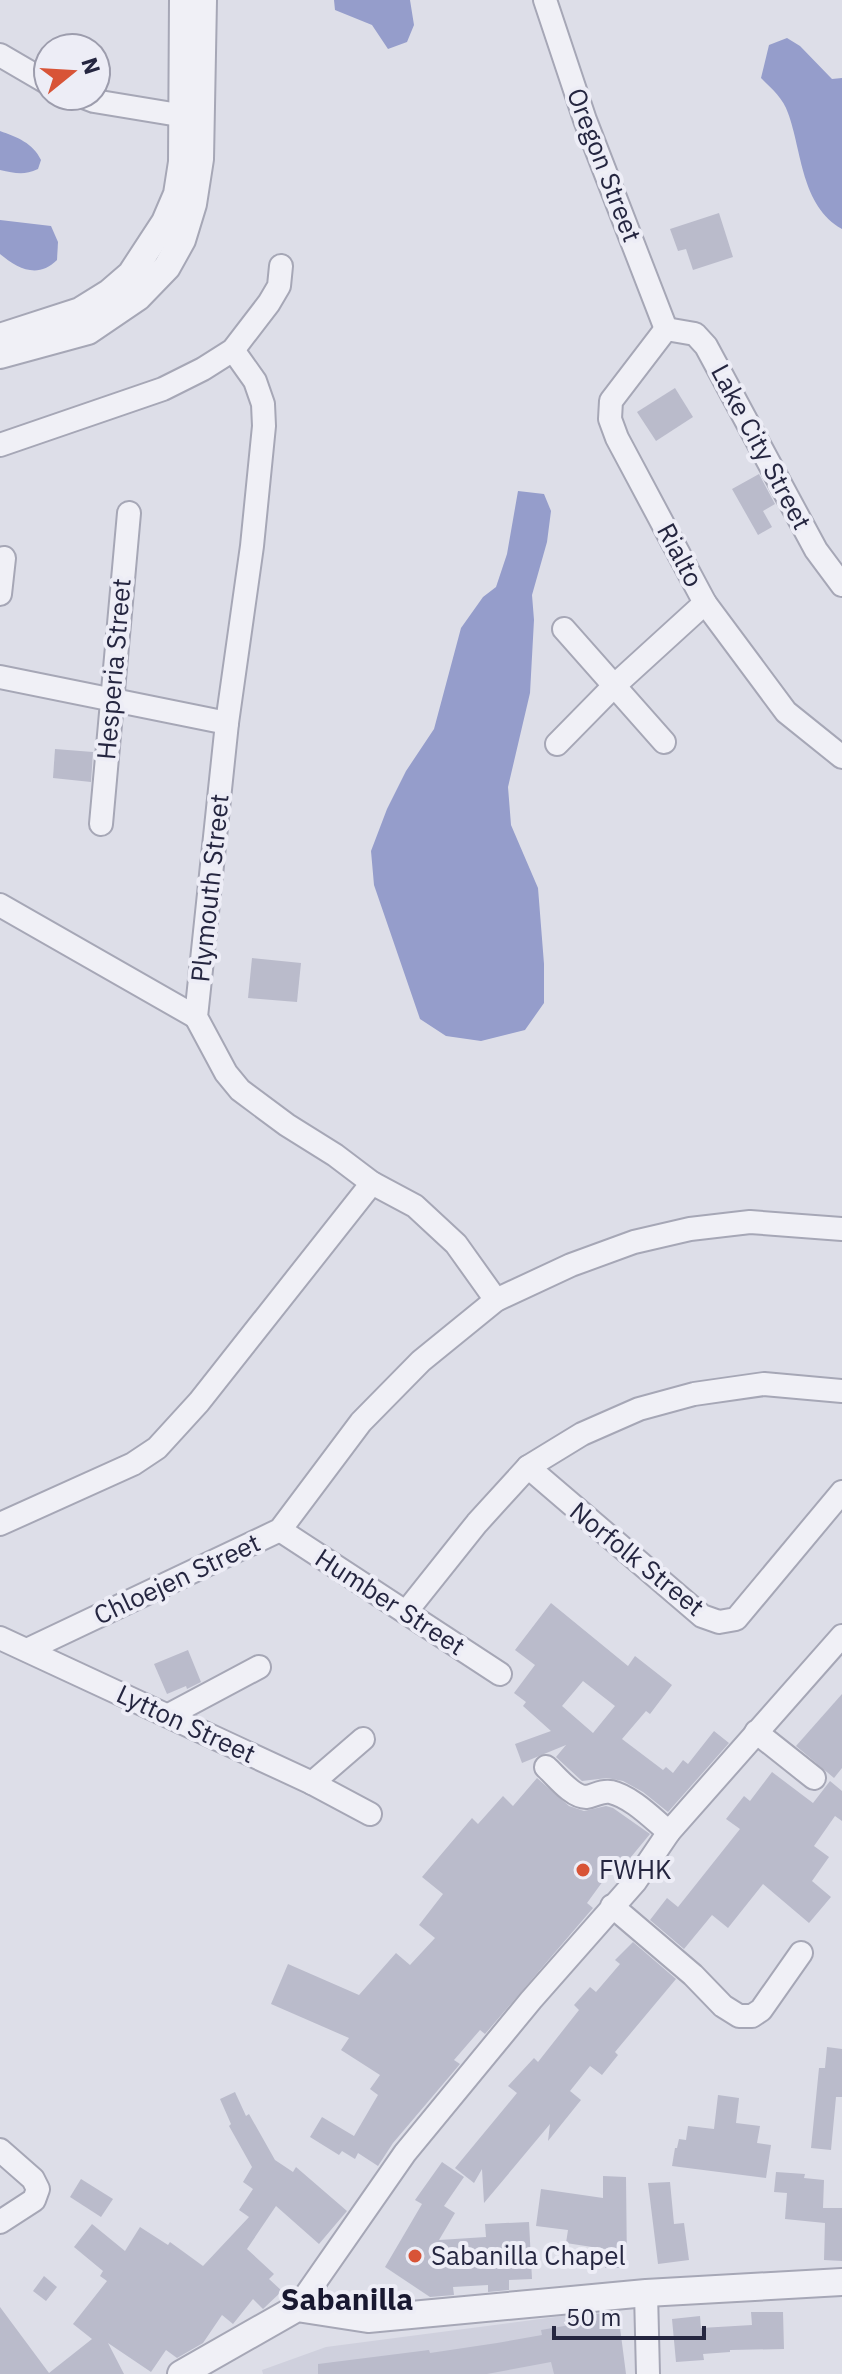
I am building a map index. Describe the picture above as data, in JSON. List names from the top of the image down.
{
  "streets": {
    "street": [
      "Oregon Street",
      "Lake City Street",
      "Rialto",
      "Hesperia Street",
      "Plymouth Street",
      "Norfolk Street",
      "Chloejen Street",
      "Humber Street",
      "Lytton Street"
    ]
  },
  "crossings": [
    ["Oregon Street", "Lake City Street"],
    ["Oregon Street", "Rialto"],
    ["Lake City Street", "Rialto"],
    ["Plymouth Street", "Chloejen Street"],
    ["Chloejen Street", "Humber Street"],
    ["Chloejen Street", "Lytton Street"]
  ],
  "districts": ["Sabanilla"],
  "places": ["FWHK", "Sabanilla Chapel"],
  "scale_bar": "50 m",
  "north": "right"
}
